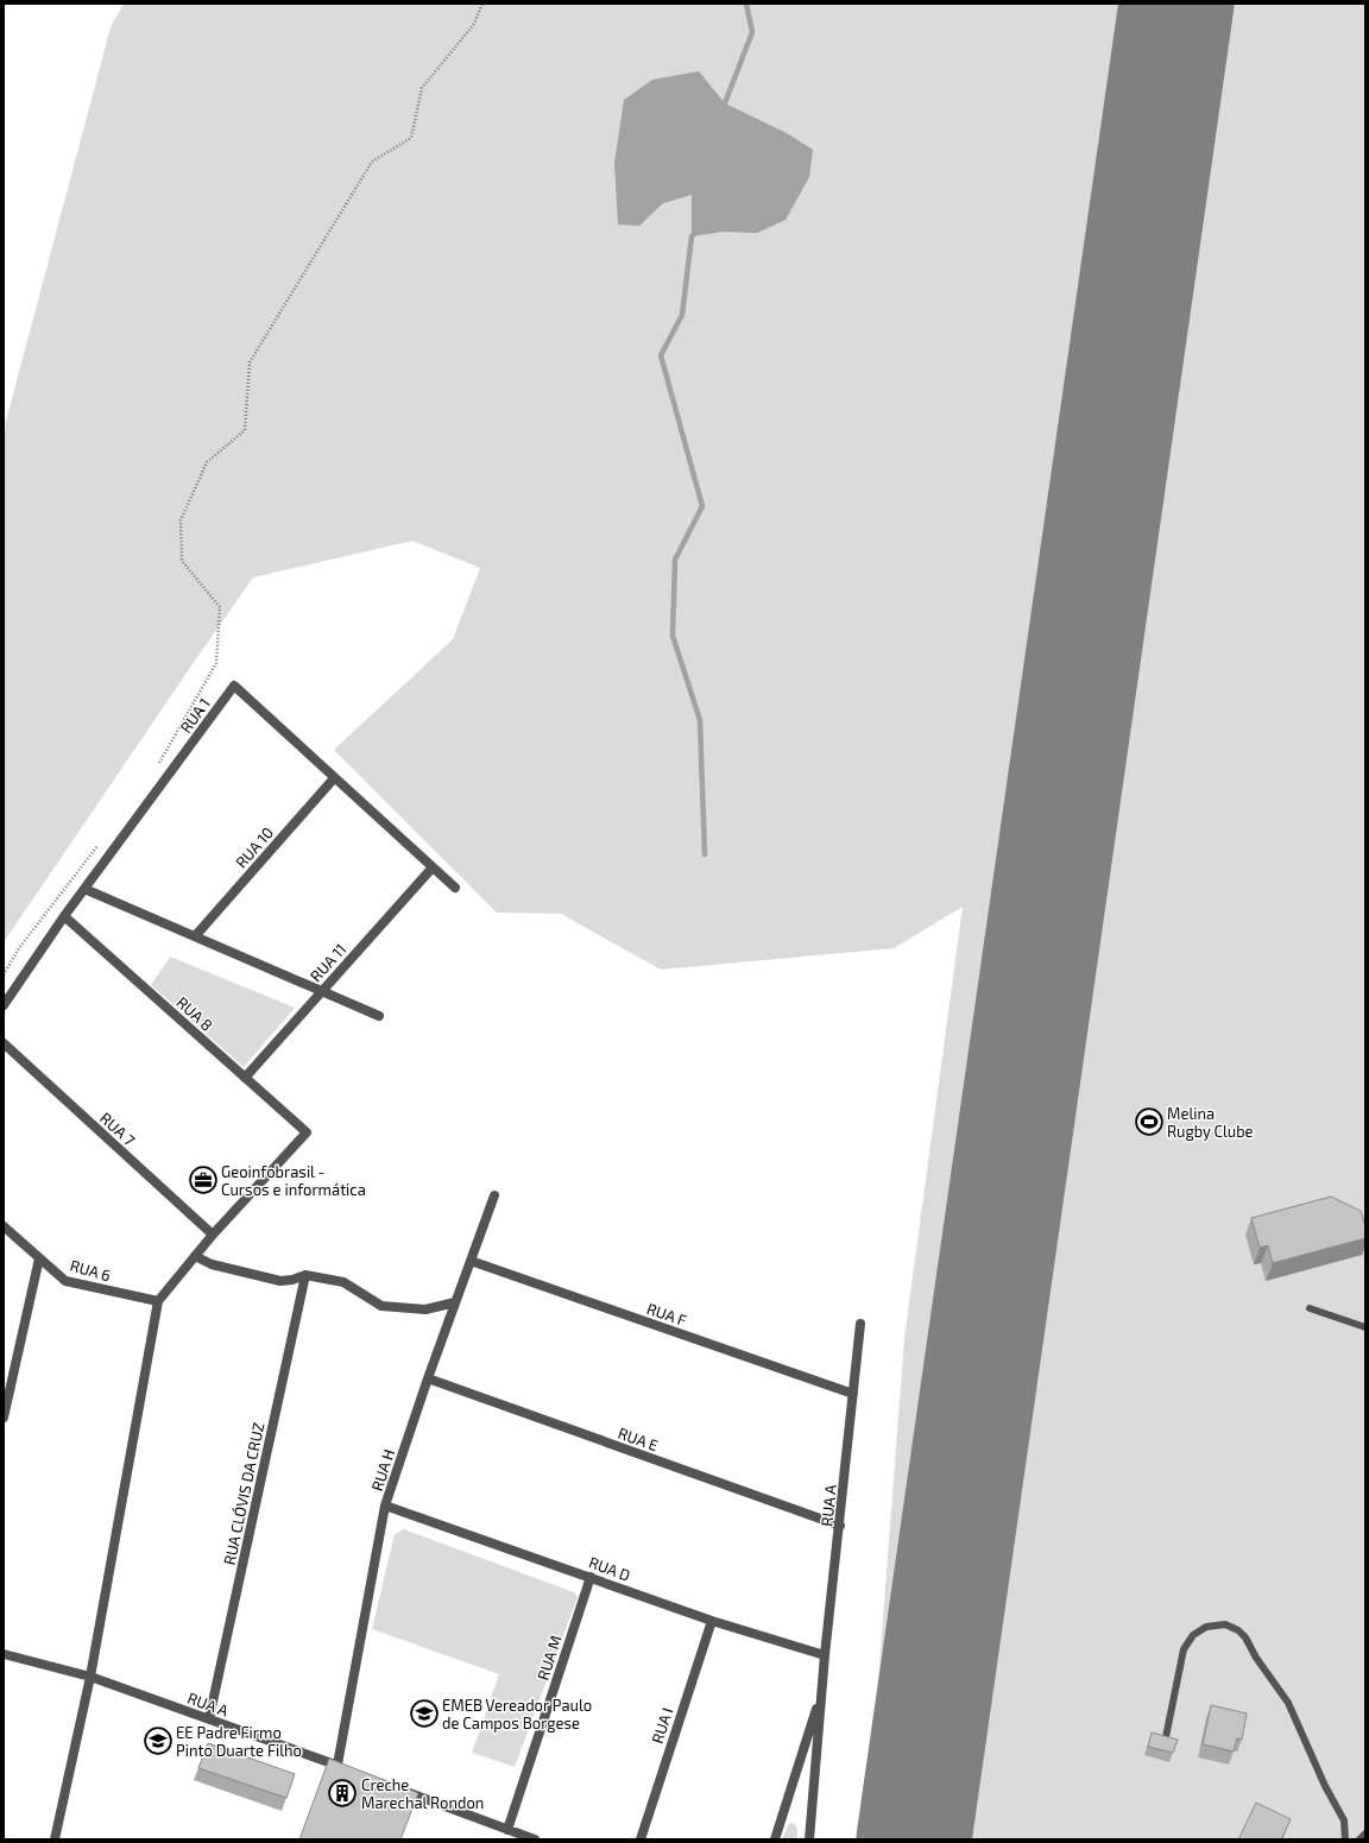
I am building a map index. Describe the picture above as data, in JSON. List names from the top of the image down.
{
  "streets": {
    "street": [
      "RUA 1",
      "RUA 10",
      "RUA 11",
      "RUA 8",
      "RUA 7",
      "RUA 6",
      "RUA F",
      "RUA E",
      "RUA H",
      "RUA CLÓVIS DA CRUZ",
      "RUA A",
      "RUA D",
      "RUA M",
      "RUA I"
    ]
  },
  "crossings": [
    ["RUA 1", "RUA 10"],
    ["RUA 1", "RUA 11"],
    ["RUA 1", "RUA 8"],
    ["RUA 11", "RUA 8"],
    ["RUA 8", "RUA 7"],
    ["RUA F", "RUA H"],
    ["RUA F", "RUA A"],
    ["RUA E", "RUA H"],
    ["RUA E", "RUA A"],
    ["RUA H", "RUA A"],
    ["RUA H", "RUA D"],
    ["RUA CLÓVIS DA CRUZ", "RUA A"],
    ["RUA A", "RUA D"],
    ["RUA D", "RUA M"],
    ["RUA D", "RUA I"]
  ],
  "places": {
    "sports": ["Melina Rugby Clube"],
    "office": ["Geoinfobrasil - Cursos e informática"],
    "school or university": ["EMEB Vereador Paulo de Campos Borgese", "EE Padre Firmo Pinto Duarte Filho"],
    "building": ["Creche Marechal Rondon"]
  }
}
